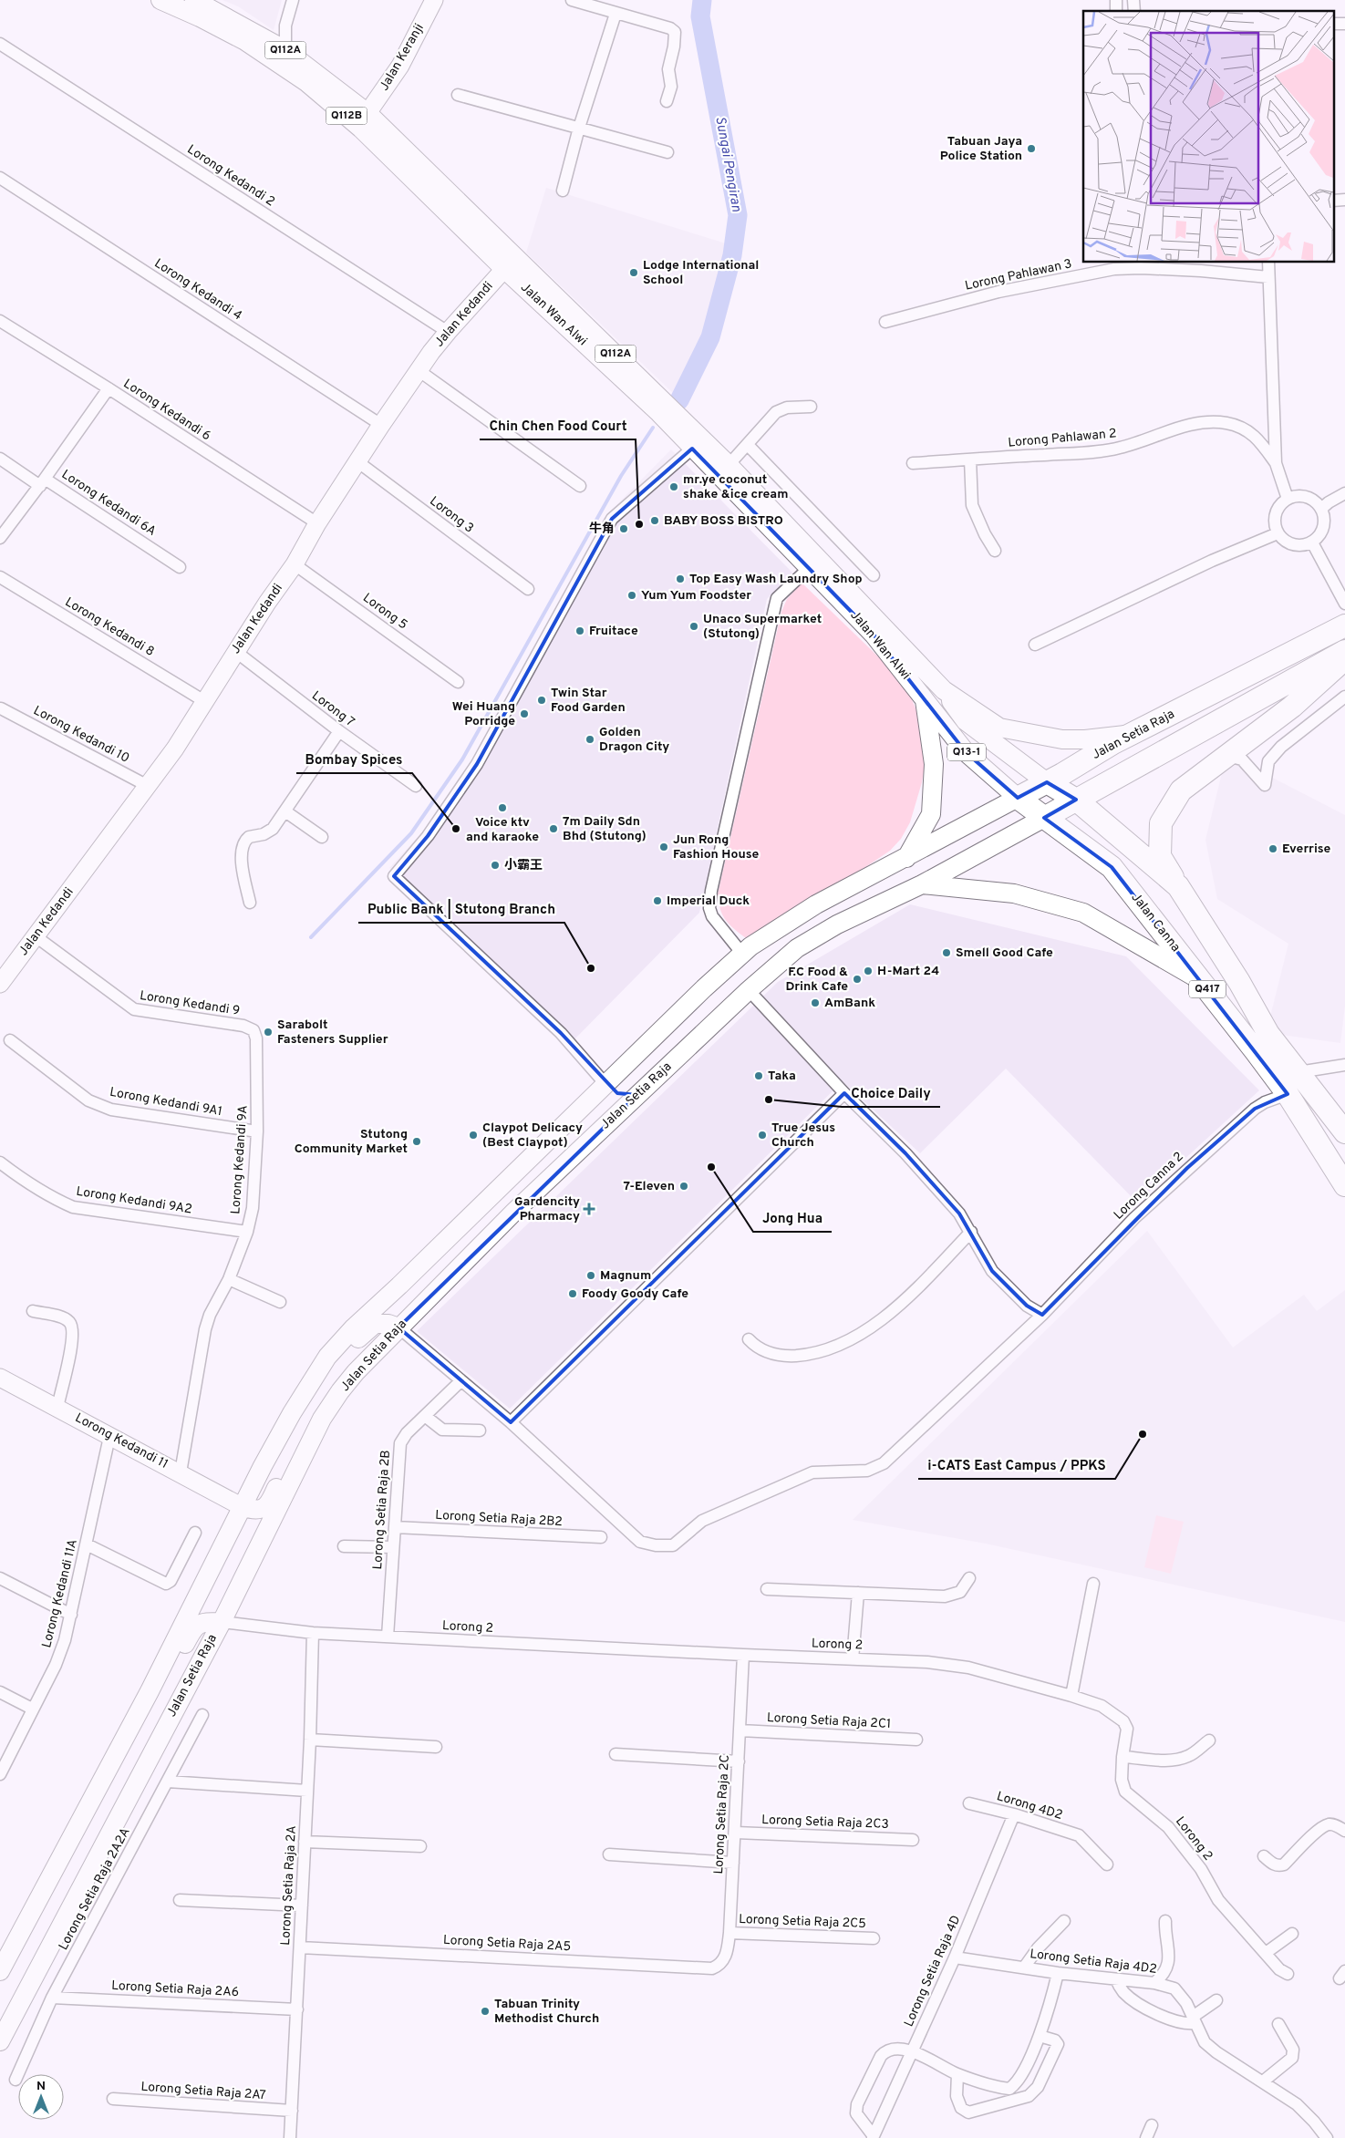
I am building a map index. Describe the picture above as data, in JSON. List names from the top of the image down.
{
  "streets": {
    "highway": ["Jalan Setia Raja", "Jalan Canna", "Q417"],
    "main road": [
      "Q112A",
      "Q112B",
      "Jalan Wan Alwi",
      "Q13-1"
    ],
    "street": [
      "Jalan Keranji",
      "Lorong Kedandi 2",
      "Lorong Pahlawan 3",
      "Lorong Kedandi 4",
      "Jalan Kedandi",
      "Lorong Kedandi 6",
      "Lorong Pahlawan 2",
      "Lorong Kedandi 6A",
      "Lorong 3",
      "Lorong 5",
      "Lorong Kedandi 8",
      "Lorong 7",
      "Lorong Kedandi 10",
      "Lorong Kedandi 9",
      "Lorong Kedandi 9A1",
      "Lorong Kedandi 9A",
      "Lorong Canna 2",
      "Lorong Kedandi 9A2",
      "Lorong Kedandi 11",
      "Lorong Setia Raja 2B",
      "Lorong Setia Raja 2B2",
      "Lorong Kedandi 11A",
      "Lorong 2",
      "Lorong Setia Raja 2C1",
      "Lorong 4D2",
      "Lorong Setia Raja 2C",
      "Lorong Setia Raja 2C3",
      "Lorong Setia Raja 2A",
      "Lorong Setia Raja 2A2A",
      "Lorong Setia Raja 2C5",
      "Lorong Setia Raja 2A5",
      "Lorong Setia Raja 4D2",
      "Lorong Setia Raja 4D",
      "Lorong Setia Raja 2A6",
      "Lorong Setia Raja 2A7"
    ]
  },
  "crossings": [
    ["Jalan Keranji", "Jalan Wan Alwi"],
    ["Lorong Kedandi 2", "Jalan Kedandi"],
    ["Lorong Kedandi 4", "Jalan Kedandi"],
    ["Jalan Kedandi", "Jalan Wan Alwi"],
    ["Jalan Kedandi", "Lorong Kedandi 6"],
    ["Jalan Kedandi", "Lorong 3"],
    ["Jalan Kedandi", "Lorong 5"],
    ["Jalan Kedandi", "Lorong Kedandi 8"],
    ["Jalan Kedandi", "Lorong 7"],
    ["Jalan Kedandi", "Lorong Kedandi 10"],
    ["Jalan Kedandi", "Lorong Kedandi 9"],
    ["Jalan Wan Alwi", "Jalan Canna"],
    ["Lorong Kedandi 6", "Lorong Kedandi 6A"],
    ["Jalan Setia Raja", "Jalan Canna"],
    ["Jalan Setia Raja", "Q417"],
    ["Jalan Setia Raja", "Lorong Canna 2"],
    ["Jalan Setia Raja", "Lorong 2"],
    ["Jalan Canna", "Lorong Canna 2"],
    ["Lorong Kedandi 9", "Lorong Kedandi 9A"],
    ["Lorong Kedandi 9A1", "Lorong Kedandi 9A"],
    ["Lorong Kedandi 9A", "Lorong Kedandi 9A2"],
    ["Lorong Kedandi 9A", "Lorong Kedandi 11"],
    ["Lorong Canna 2", "Lorong Setia Raja 2B"],
    ["Lorong Kedandi 11", "Lorong Kedandi 11A"],
    ["Lorong Setia Raja 2B", "Lorong Setia Raja 2B2"],
    ["Lorong Setia Raja 2B", "Lorong 2"],
    ["Lorong 2", "Lorong Setia Raja 2C"],
    ["Lorong 2", "Lorong Setia Raja 2A"],
    ["Lorong Setia Raja 2C1", "Lorong Setia Raja 2C"],
    ["Lorong 4D2", "Lorong Setia Raja 4D"],
    ["Lorong Setia Raja 2C", "Lorong Setia Raja 2C3"],
    ["Lorong Setia Raja 2C", "Lorong Setia Raja 2C5"],
    ["Lorong Setia Raja 2C", "Lorong Setia Raja 2A5"],
    ["Lorong Setia Raja 2A", "Lorong Setia Raja 2A5"],
    ["Lorong Setia Raja 2A", "Lorong Setia Raja 2A6"],
    ["Lorong Setia Raja 2A", "Lorong Setia Raja 2A7"],
    ["Lorong Setia Raja 2A2A", "Lorong Setia Raja 2A6"],
    ["Lorong Setia Raja 4D2", "Lorong Setia Raja 4D"]
  ],
  "water": ["Sungai Pengiran"],
  "places": {
    "other": [
      "Tabuan Jaya Police Station",
      "Lodge International School",
      "mr.ye coconut shake &ice cream",
      "BABY BOSS BISTRO",
      "Chin Chen Food Court",
      "牛角",
      "Top Easy Wash Laundry Shop",
      "Yum Yum Foodster",
      "Unaco Supermarket (Stutong)",
      "Fruitace",
      "Twin Star Food Garden",
      "Wei Huang Porridge",
      "Golden Dragon City",
      "Voice ktv and karaoke",
      "Bombay Spices",
      "7m Daily Sdn Bhd (Stutong)",
      "Jun Rong Fashion House",
      "Everrise",
      "小霸王",
      "Imperial Duck",
      "Smell Good Cafe",
      "Public Bank | Stutong Branch",
      "H-Mart 24",
      "F.C Food & Drink Cafe",
      "AmBank",
      "Sarabolt Fasteners Supplier",
      "Taka",
      "Choice Daily",
      "Claypot Delicacy (Best Claypot)",
      "True Jesus Church",
      "Stutong Community Market",
      "Jong Hua",
      "7-Eleven",
      "Magnum",
      "Foody Goody Cafe",
      "i-CATS East Campus / PPKS",
      "Tabuan Trinity Methodist Church"
    ],
    "health": ["Gardencity Pharmacy"]
  },
  "north": "top"
}
